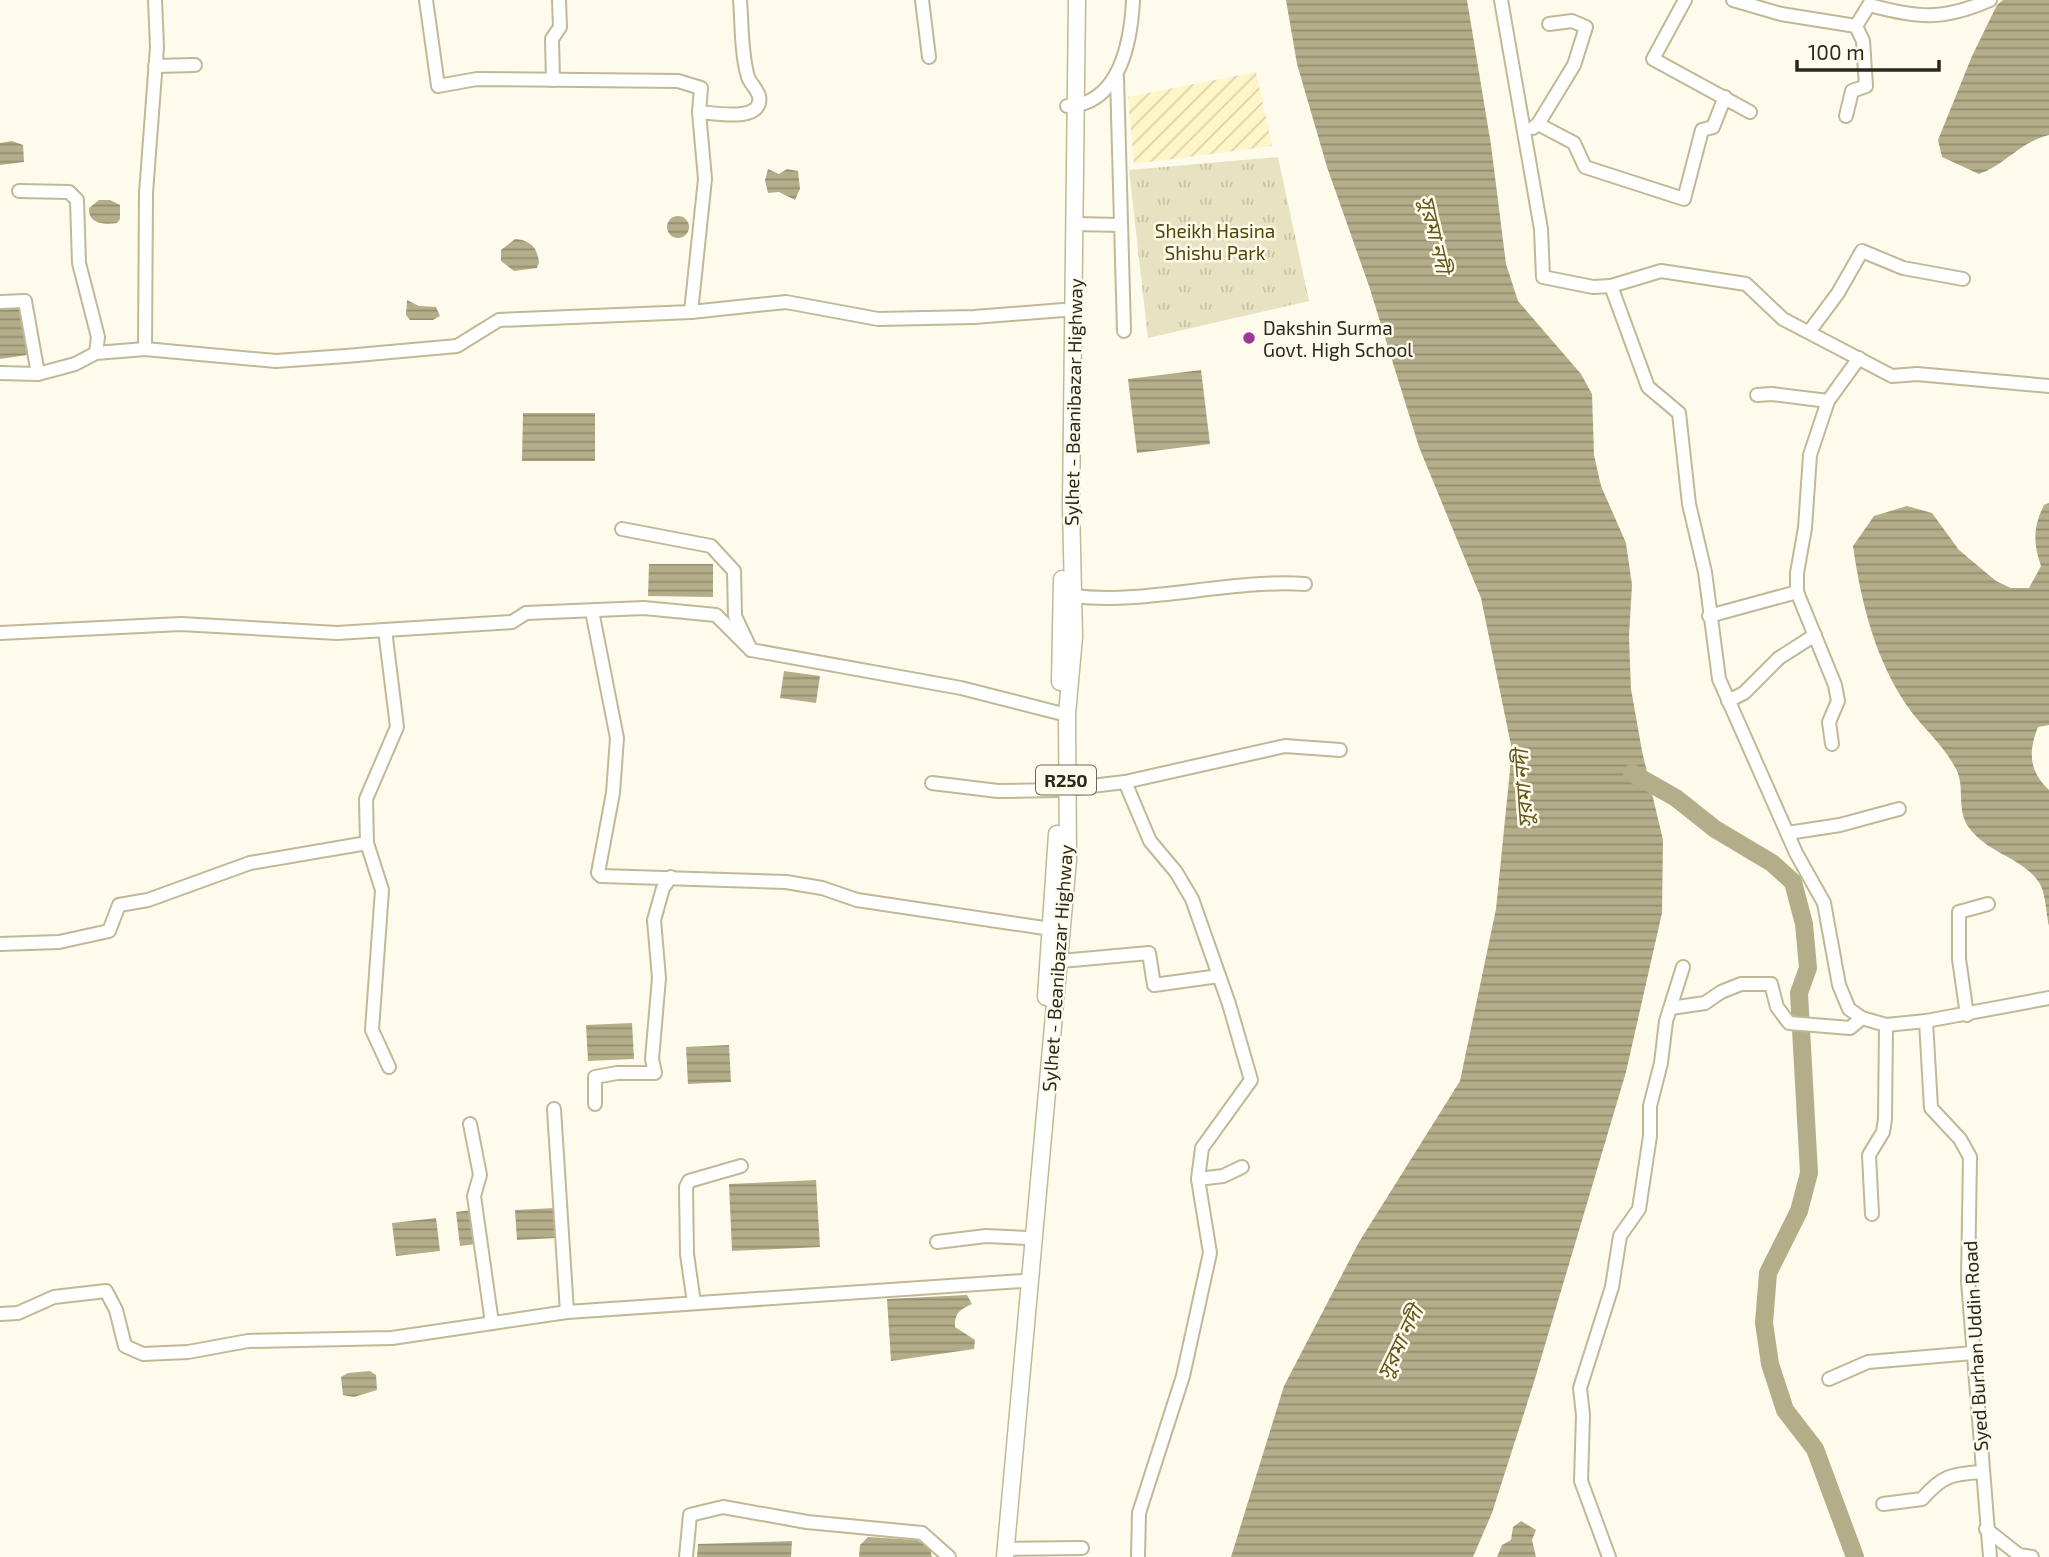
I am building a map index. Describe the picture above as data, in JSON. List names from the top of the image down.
{
  "streets": {
    "main road": ["Sylhet - Beanibazar Highway", "R250"],
    "street": ["Syed Burhan Uddin Road"]
  },
  "water": ["সুরমা নদী"],
  "parks": ["Sheikh Hasina Shishu Park"],
  "places": ["Dakshin Surma Govt. High School"],
  "scale_bar": "100 m"
}
